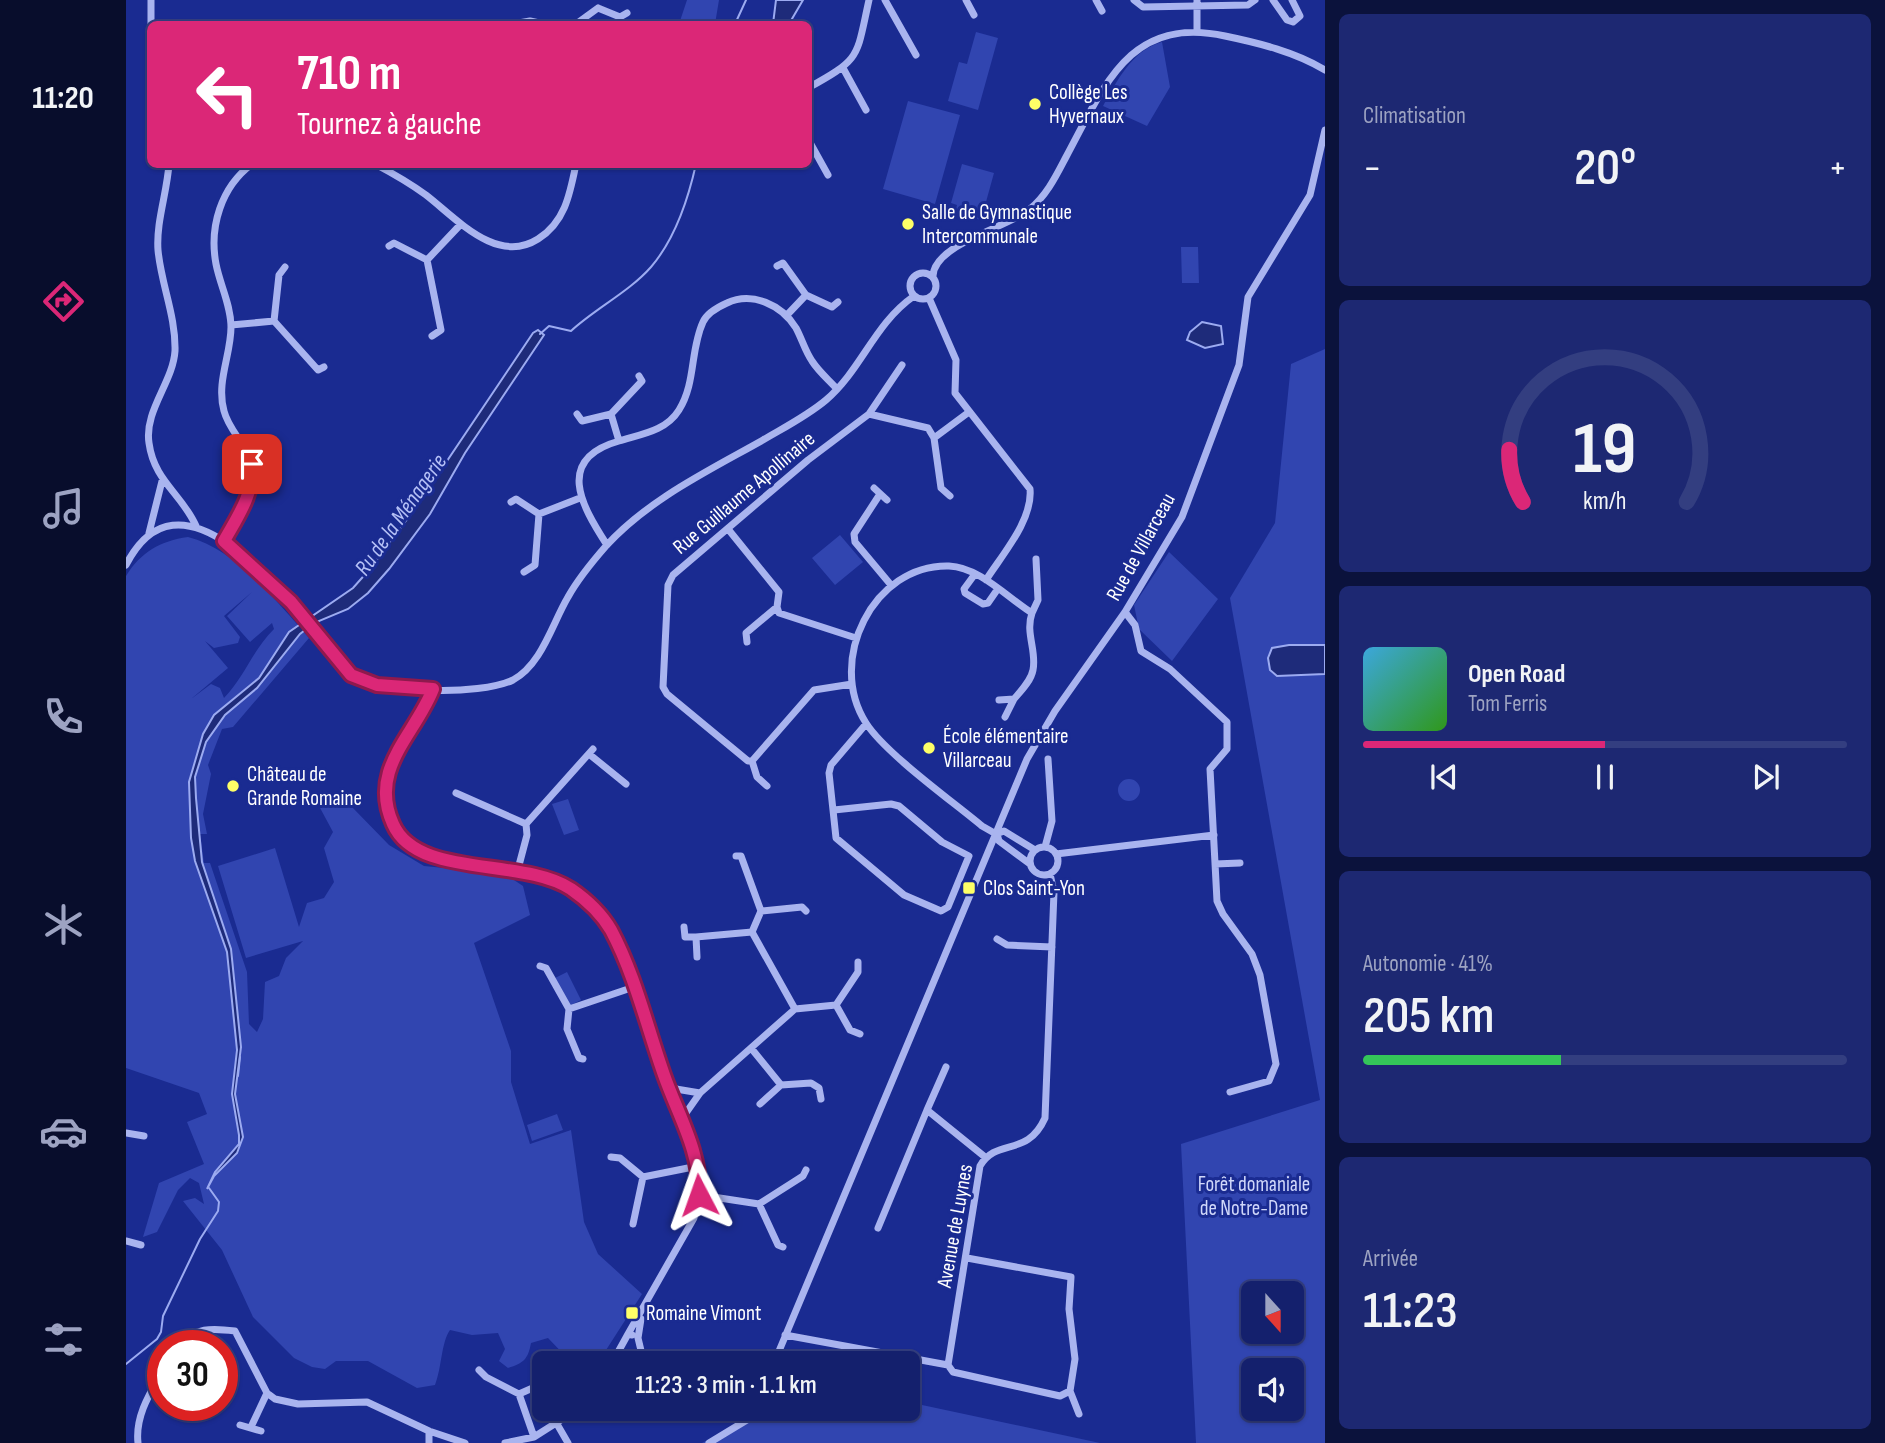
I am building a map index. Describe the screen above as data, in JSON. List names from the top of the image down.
{
  "streets": {
    "street": ["Rue Guillaume Apollinaire", "Rue de Villarceau", "Avenue de Luynes"]
  },
  "water": ["Ru de la Ménagerie"],
  "parks": ["Forêt domaniale de Notre-Dame"],
  "places": {
    "other": [
      "Collège Les Hyvernaux",
      "Salle de Gymnastique Intercommunale",
      "École élémentaire Villarceau",
      "Château de Grande Romaine"
    ],
    "transit": ["Clos Saint-Yon", "Romaine Vimont"]
  },
  "north": "bottom",
  "page": {
    "tabs": "11:20",
    "tile": [
      "Climatisation",
      ["Autonomie · 41%", "205 km"],
      ["Arrivée", "11:23"]
    ],
    "turn": ["710 m", "Tournez à gauche"],
    "heat": ["−", "20°", "+"],
    "song": ["Open Road", "Tom Ferris"],
    "limit": "30",
    "trip": "11:23 · 3 min · 1.1 km",
    "gauge": ["19", "km/h"]
  }
}
